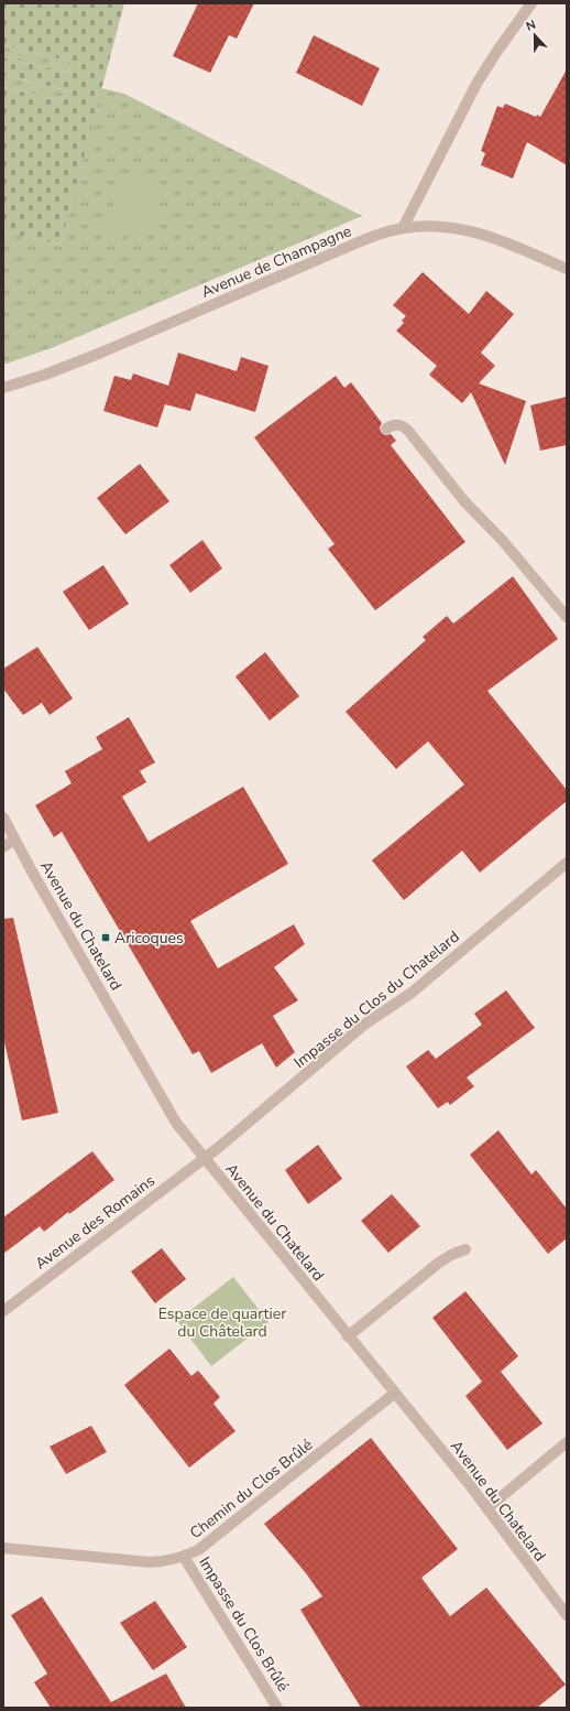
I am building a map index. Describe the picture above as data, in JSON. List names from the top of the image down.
{
  "streets": {
    "street": [
      "Avenue de Champagne",
      "Avenue du Chatelard",
      "Impasse du Clos du Chatelard",
      "Avenue des Romains",
      "Chemin du Clos Brûlé",
      "Impasse du Clos Brûlé"
    ]
  },
  "crossings": [
    ["Avenue du Chatelard", "Impasse du Clos du Chatelard"],
    ["Avenue du Chatelard", "Avenue des Romains"],
    ["Avenue du Chatelard", "Chemin du Clos Brûlé"],
    ["Impasse du Clos du Chatelard", "Avenue des Romains"],
    ["Chemin du Clos Brûlé", "Impasse du Clos Brûlé"]
  ],
  "parks": ["Espace de quartier du Châtelard"],
  "places": {
    "transit": ["Aricoques"]
  },
  "north": "top"
}
